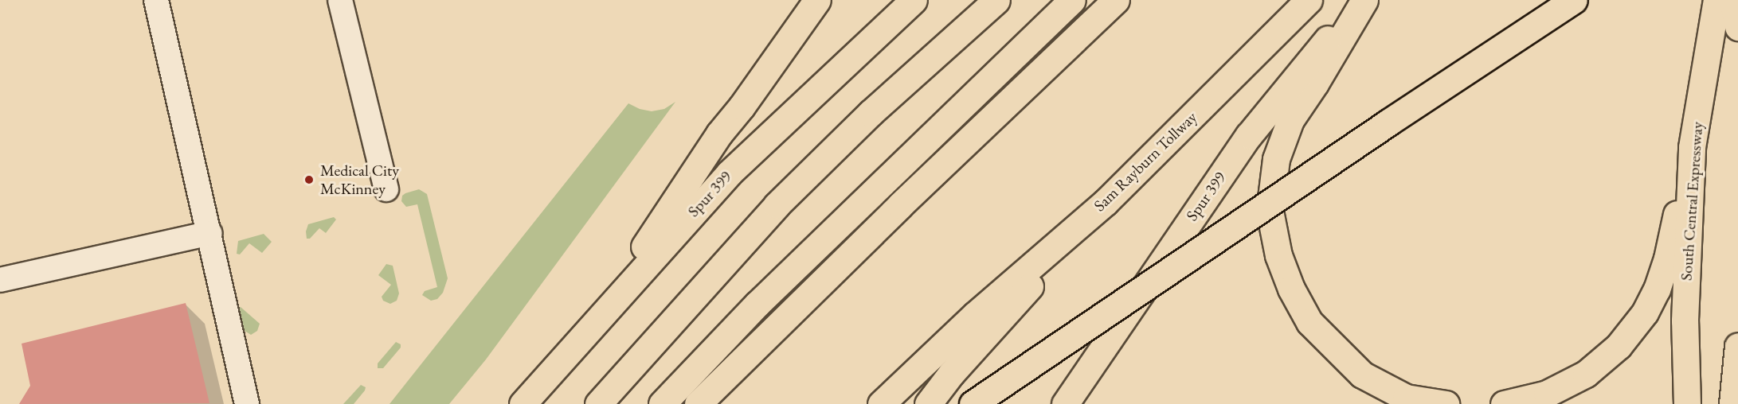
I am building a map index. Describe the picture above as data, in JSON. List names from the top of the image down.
{
  "streets": {
    "main road": ["Sam Rayburn Tollway", "Spur 399", "South Central Expressway"]
  },
  "places": ["Medical City McKinney"]
}
